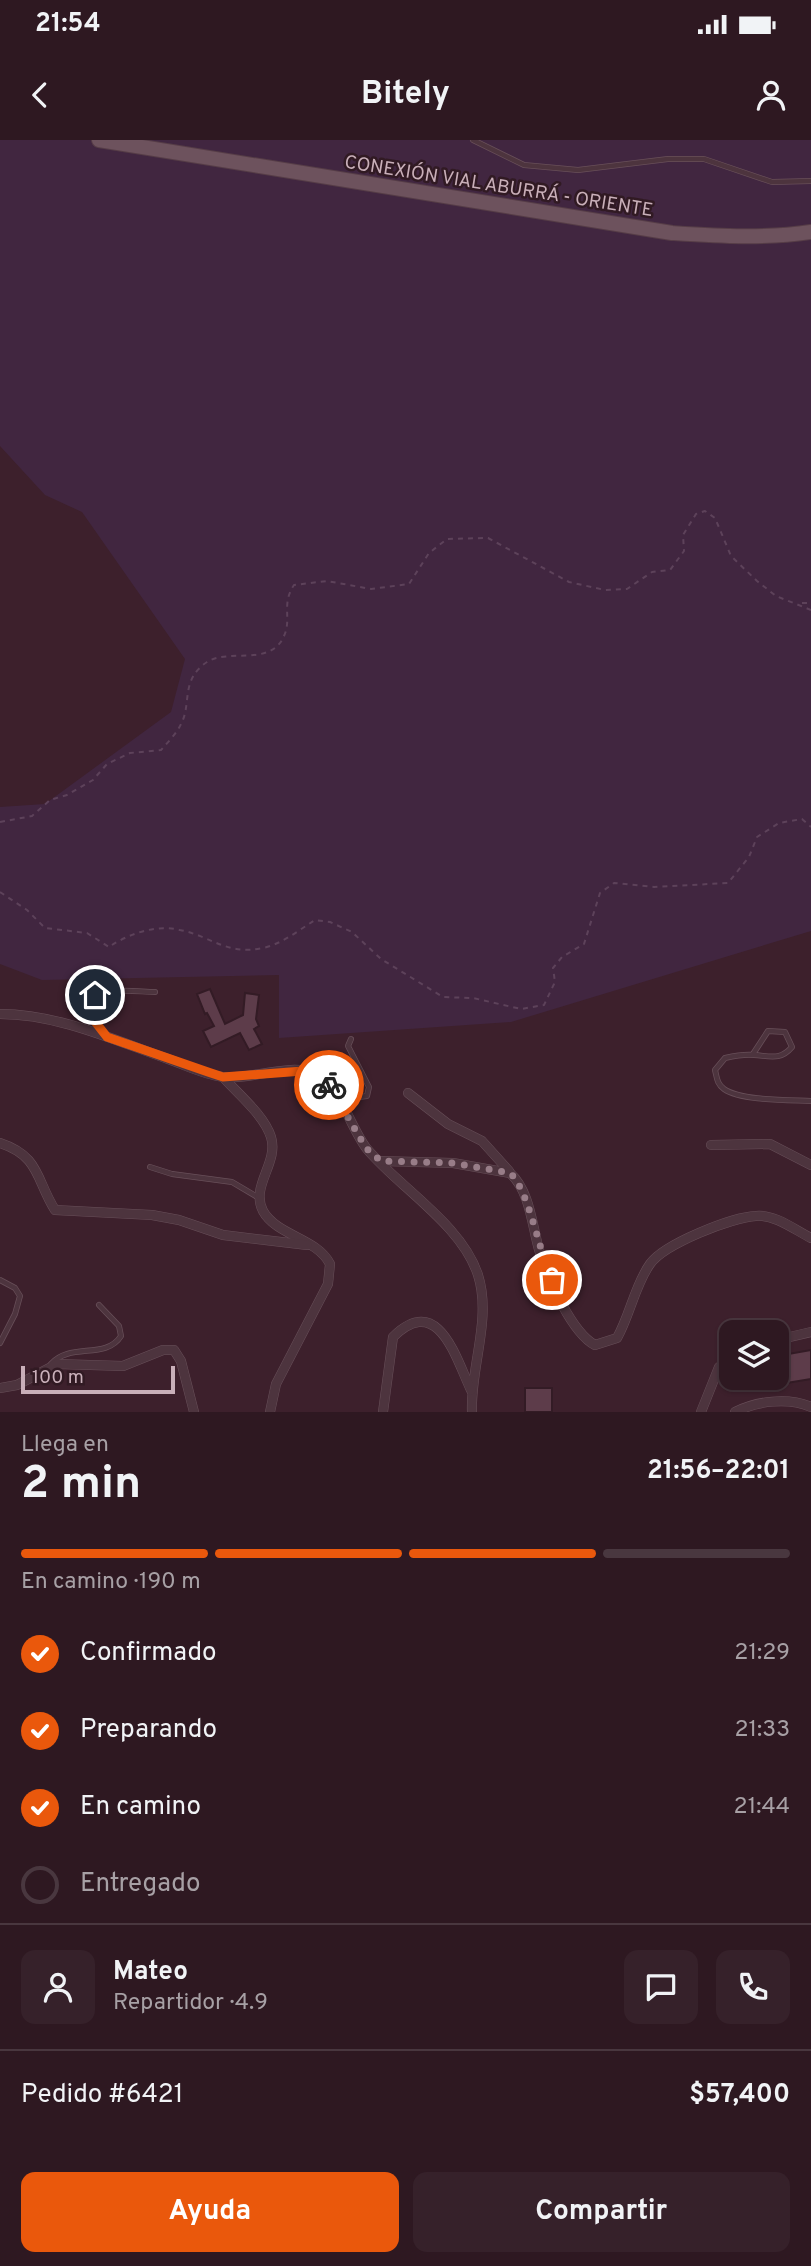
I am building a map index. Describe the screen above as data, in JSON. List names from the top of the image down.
{
  "streets": {
    "main road": ["CONEXIÓN VIAL ABURRÁ - ORIENTE"]
  },
  "scale_bar": "100 m",
  "page": {
    "status": "21:54",
    "header": "Bitely",
    "scale": "100 m",
    "heading": ["2 min", "Llega en", "21:56–22:01"],
    "panel": [
      "Mateo",
      "Repartidor · 4.9",
      "Pedido #6421",
      "$57,400"
    ],
    "bar": "En camino · 190 m",
    "list": [
      ["Confirmado", "21:29"],
      ["Preparando", "21:33"],
      ["En camino", "21:44"],
      "Entregado"
    ],
    "buttons": ["Ayuda", "Compartir"]
  }
}
